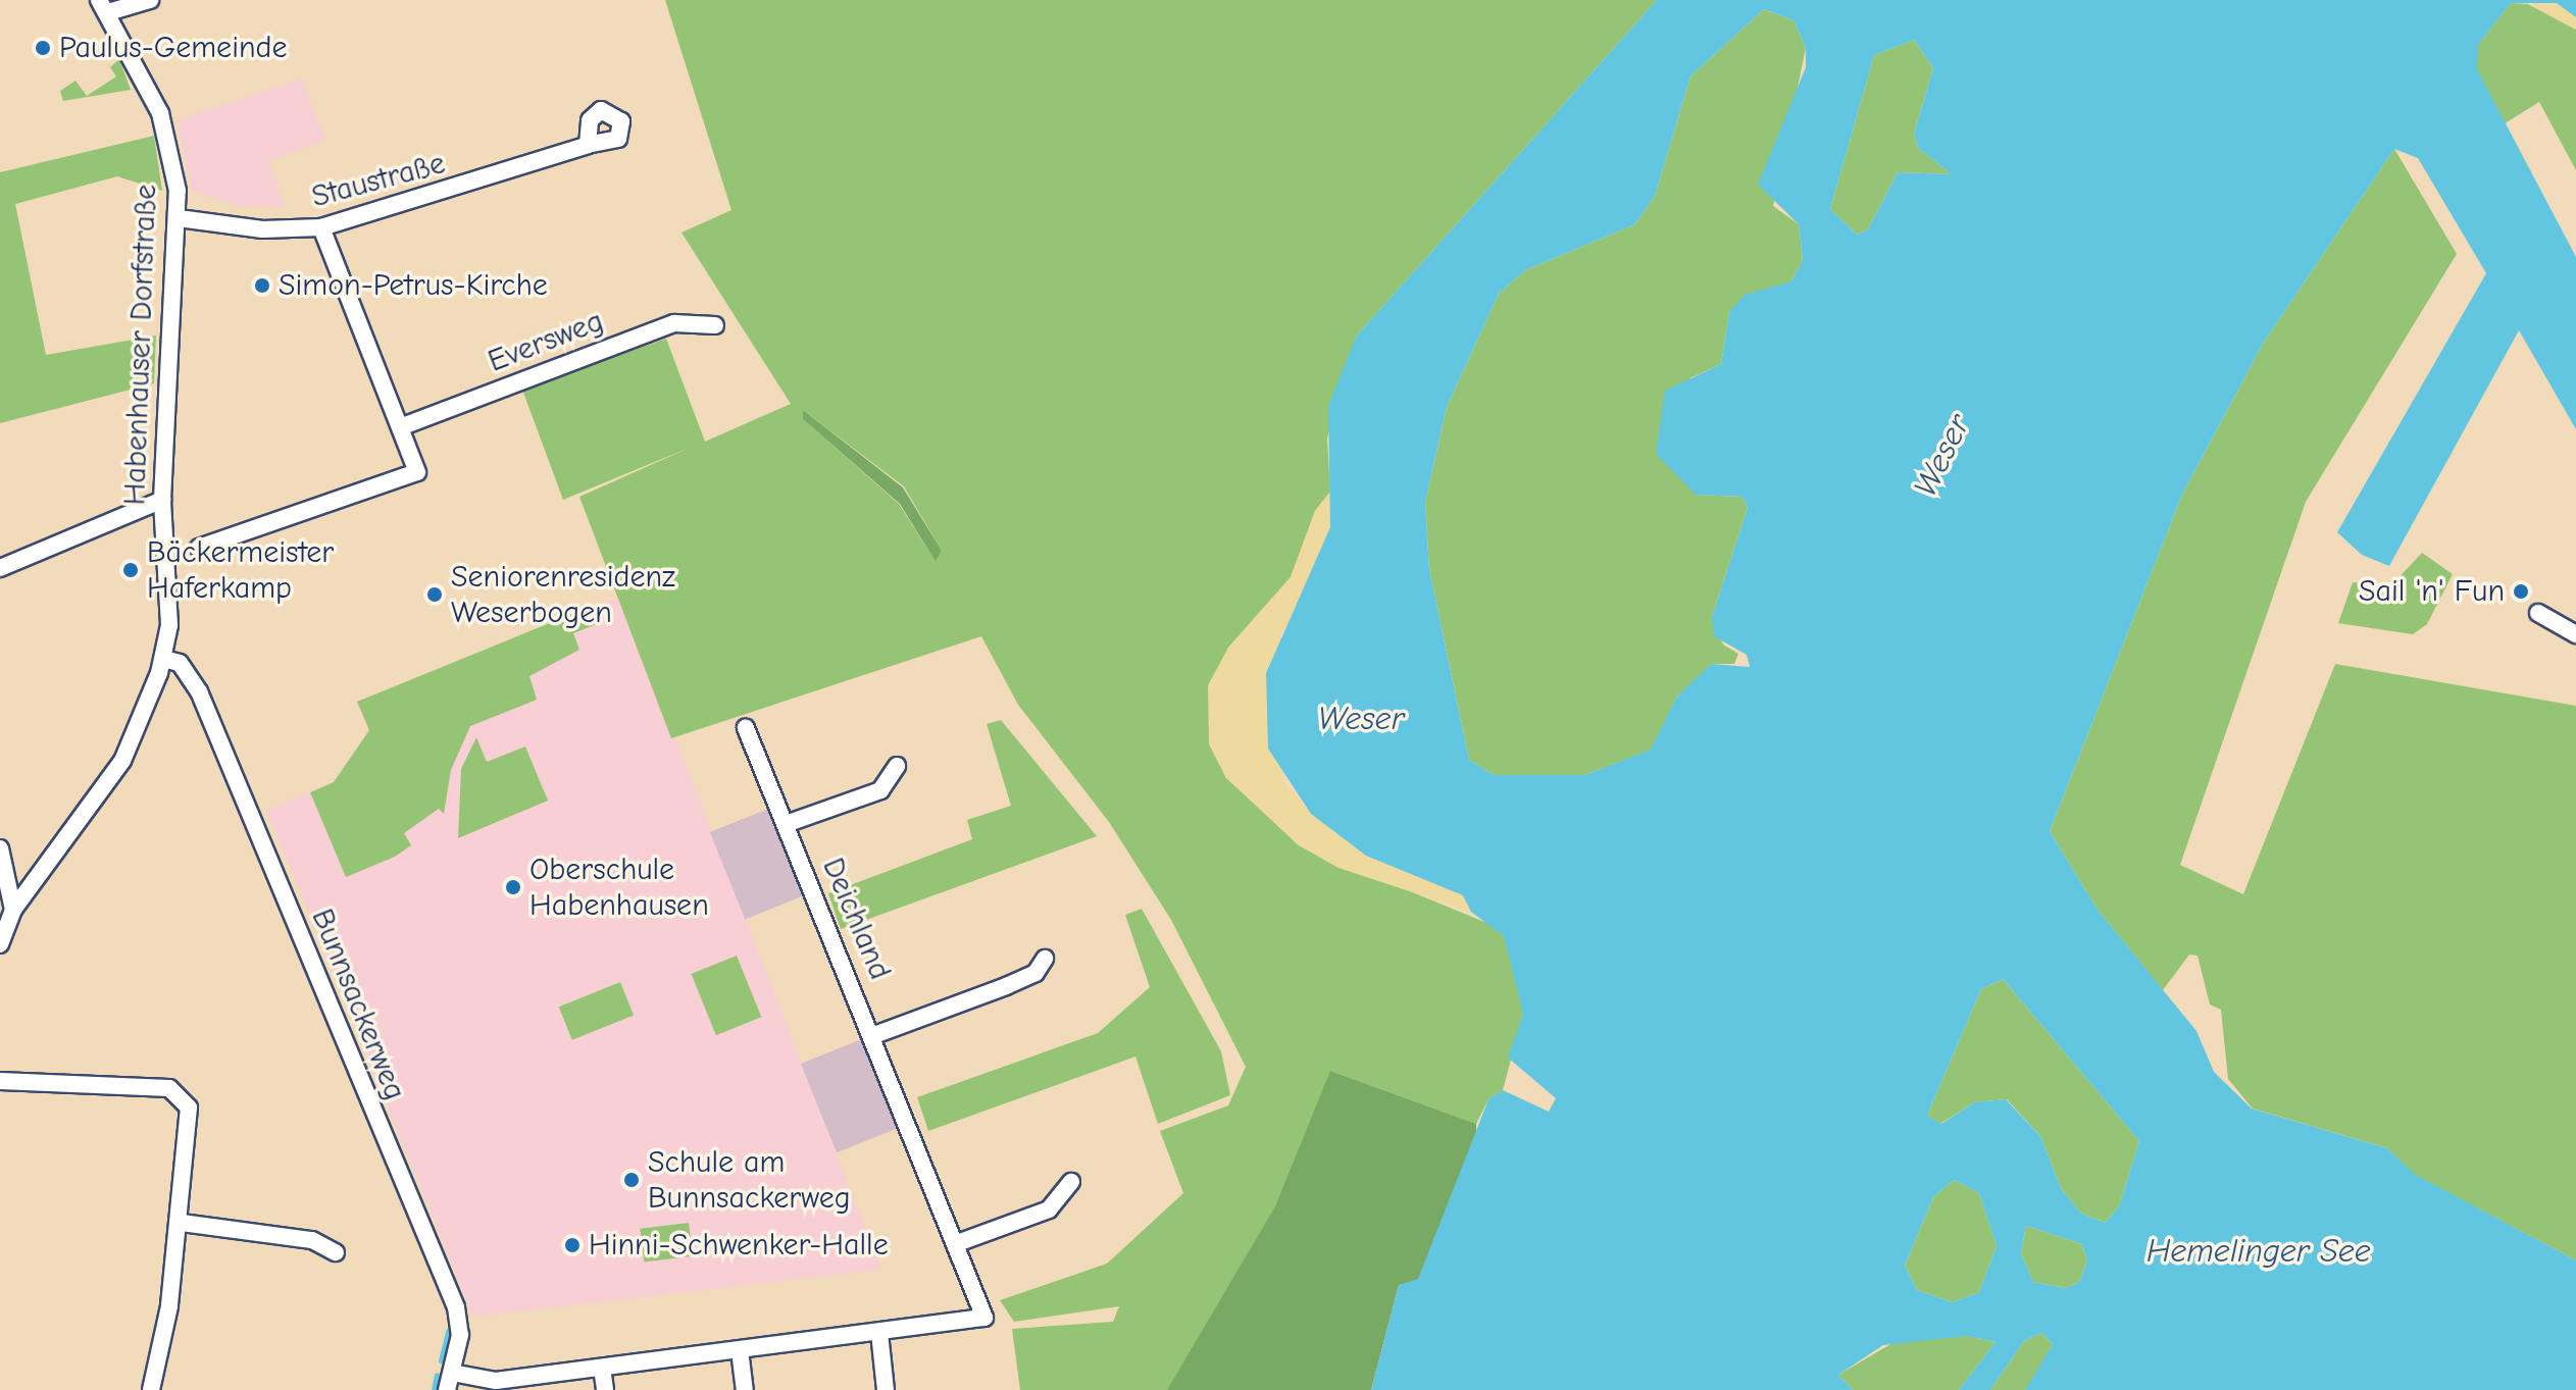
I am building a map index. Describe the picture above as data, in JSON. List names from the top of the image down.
{
  "streets": {
    "street": [
      "Staustraße",
      "Eversweg",
      "Habenhauser Dorfstraße",
      "Deichland",
      "Bunnsackerweg"
    ]
  },
  "crossings": [
    ["Staustraße", "Habenhauser Dorfstraße"],
    ["Habenhauser Dorfstraße", "Bunnsackerweg"],
    ["Deichland", "Bunnsackerweg"]
  ],
  "water": ["Weser", "Hemelinger See"],
  "places": [
    "Paulus-Gemeinde",
    "Simon-Petrus-Kirche",
    "Bäckermeister Haferkamp",
    "Sail 'n' Fun",
    "Seniorenresidenz Weserbogen",
    "Oberschule Habenhausen",
    "Schule am Bunnsackerweg",
    "Hinni-Schwenker-Halle"
  ]
}
